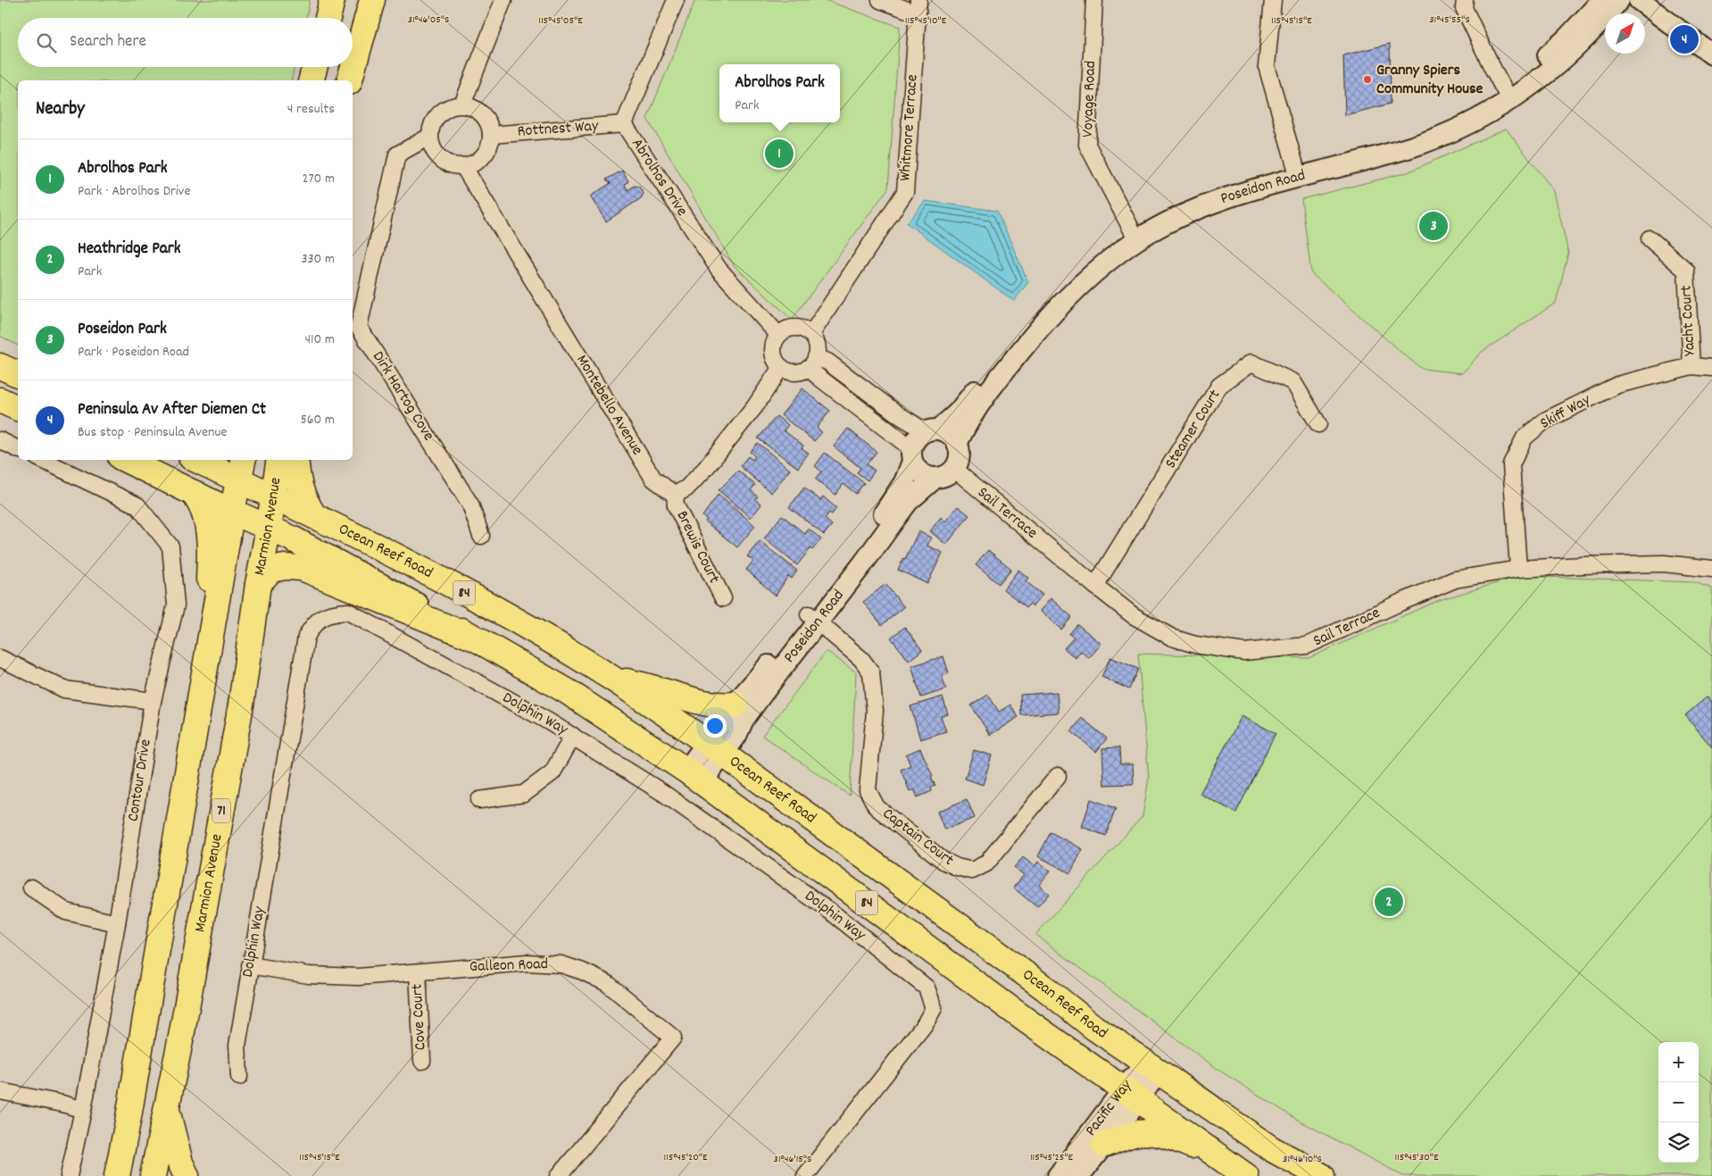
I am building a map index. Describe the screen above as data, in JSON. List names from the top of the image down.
{
  "streets": {
    "main road": [
      "Marmion Avenue",
      "Ocean Reef Road",
      "84",
      "71"
    ],
    "street": [
      "Voyage Road",
      "Whitmore Terrace",
      "Rottnest Way",
      "Abrolhos Drive",
      "Poseidon Road",
      "Yacht Court",
      "Dirk Hartog Cove",
      "Montebello Avenue",
      "Skiff Way",
      "Steamer Court",
      "Sail Terrace",
      "Brewis Court",
      "Dolphin Way",
      "Contour Drive",
      "Captain Court",
      "Galleon Road",
      "Cove Court",
      "Pacific Way"
    ]
  },
  "crossings": [
    ["Voyage Road", "Poseidon Road"],
    ["Whitmore Terrace", "Abrolhos Drive"],
    ["Rottnest Way", "Abrolhos Drive"],
    ["Rottnest Way", "Dirk Hartog Cove"],
    ["Rottnest Way", "Montebello Avenue"],
    ["Poseidon Road", "Sail Terrace"],
    ["Poseidon Road", "Ocean Reef Road"],
    ["Poseidon Road", "Captain Court"],
    ["Yacht Court", "Skiff Way"],
    ["Dirk Hartog Cove", "Montebello Avenue"],
    ["Montebello Avenue", "Brewis Court"],
    ["Skiff Way", "Sail Terrace"],
    ["Steamer Court", "Sail Terrace"],
    ["Marmion Avenue", "Ocean Reef Road"],
    ["Ocean Reef Road", "Pacific Way"],
    ["Dolphin Way", "Galleon Road"],
    ["Galleon Road", "Cove Court"]
  ],
  "places": ["Granny Spiers Community House"],
  "north": "top right",
  "page": {
    "search": "Search here",
    "pins": [
      "4",
      "1",
      "3",
      "2"
    ],
    "popup": ["Abrolhos Park", "Park"],
    "heading": ["Nearby", "4 results"],
    "list": [
      {
        "mark": "1",
        "name": "Abrolhos Park",
        "note": "Park · Abrolhos Drive",
        "value": "270 m"
      },
      {
        "mark": "2",
        "name": "Heathridge Park",
        "note": "Park",
        "value": "330 m"
      },
      {
        "mark": "3",
        "name": "Poseidon Park",
        "note": "Park · Poseidon Road",
        "value": "410 m"
      },
      {
        "mark": "4",
        "name": "Peninsula Av After Diemen Ct",
        "note": "Bus stop · Peninsula Avenue",
        "value": "560 m"
      }
    ],
    "map_buttons": ["+", "−"]
  },
  "coordinates": [
    "31°46'05\"S",
    "31°45'55\"S",
    "115°45'05\"E",
    "115°45'10\"E",
    "115°45'15\"E",
    "115°45'20\"E",
    "115°45'25\"E",
    "115°45'30\"E",
    "31°46'15\"S",
    "31°46'10\"S"
  ]
}
